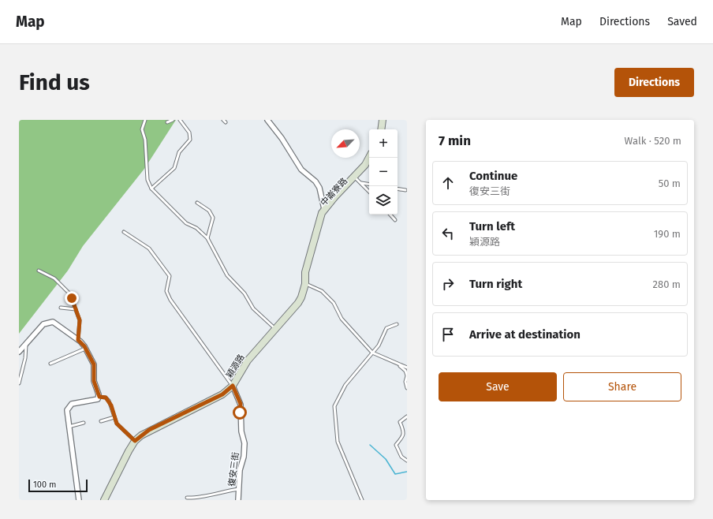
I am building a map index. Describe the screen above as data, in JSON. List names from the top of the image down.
{
  "streets": {
    "street": ["中崙寮路", "穎源路", "復安三街"]
  },
  "crossings": [
    ["中崙寮路", "穎源路"],
    ["穎源路", "復安三街"]
  ],
  "scale_bar": "100 m",
  "north": "bottom left",
  "page": {
    "header": "Map",
    "nav": ["Map", "Directions", "Saved"],
    "buttons": [
      "Directions",
      ["Save", "Share"]
    ],
    "title": "Find us",
    "heading": ["7 min", "Walk · 520 m"],
    "map_buttons": ["+", "−"],
    "list": [
      ["Continue", "復安三街", "50 m"],
      ["Turn left", "穎源路", "190 m"],
      ["Turn right", "280 m"],
      "Arrive at destination"
    ],
    "scale": "100 m"
  }
}
